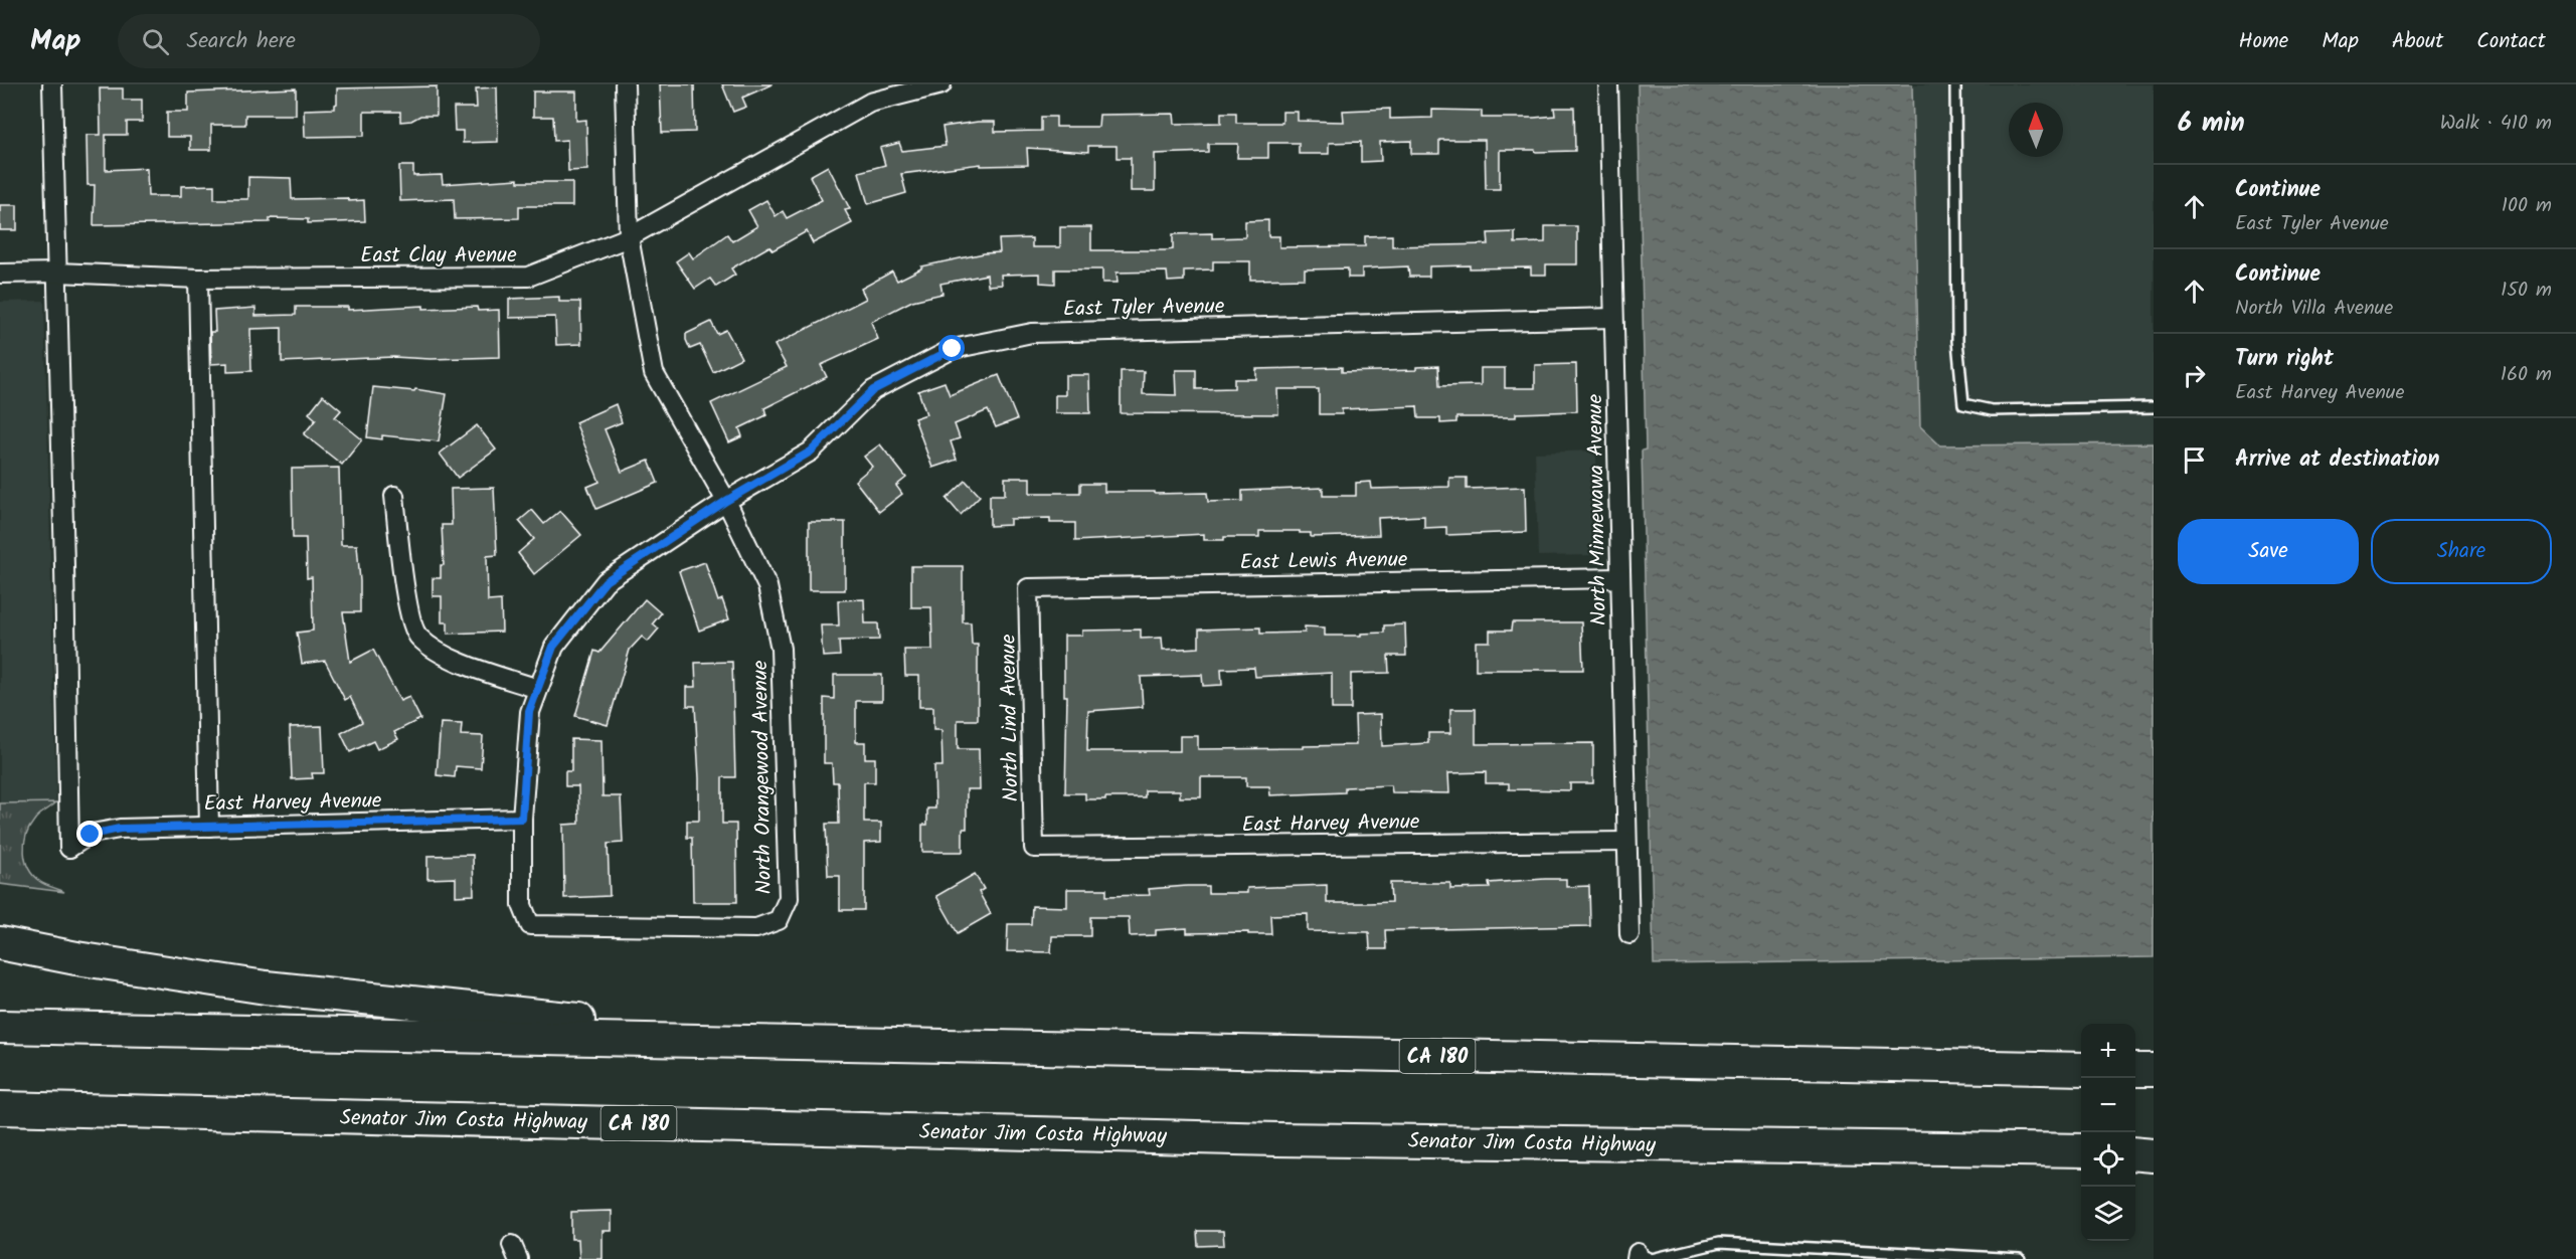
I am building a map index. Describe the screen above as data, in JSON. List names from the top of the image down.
{
  "streets": {
    "highway": ["CA 180", "Senator Jim Costa Highway"],
    "street": [
      "East Clay Avenue",
      "East Tyler Avenue",
      "North Minnewawa Avenue",
      "East Lewis Avenue",
      "North Lind Avenue",
      "North Orangewood Avenue",
      "East Harvey Avenue"
    ]
  },
  "crossings": [
    ["East Clay Avenue", "North Orangewood Avenue"],
    ["East Clay Avenue", "East Harvey Avenue"],
    ["East Tyler Avenue", "North Minnewawa Avenue"],
    ["East Tyler Avenue", "North Orangewood Avenue"],
    ["East Tyler Avenue", "East Harvey Avenue"],
    ["North Minnewawa Avenue", "East Lewis Avenue"],
    ["North Minnewawa Avenue", "East Harvey Avenue"],
    ["East Lewis Avenue", "North Lind Avenue"],
    ["North Lind Avenue", "East Harvey Avenue"]
  ],
  "north": "top",
  "page": {
    "header": "Map",
    "search": "Search here",
    "nav": [
      "Home",
      "Map",
      "About",
      "Contact"
    ],
    "heading": ["6 min", "Walk · 410 m"],
    "list": [
      ["Continue", "East Tyler Avenue", "100 m"],
      ["Continue", "North Villa Avenue", "150 m"],
      ["Turn right", "East Harvey Avenue", "160 m"],
      "Arrive at destination"
    ],
    "buttons": ["Save", "Share"],
    "map_buttons": ["+", "−"]
  }
}
